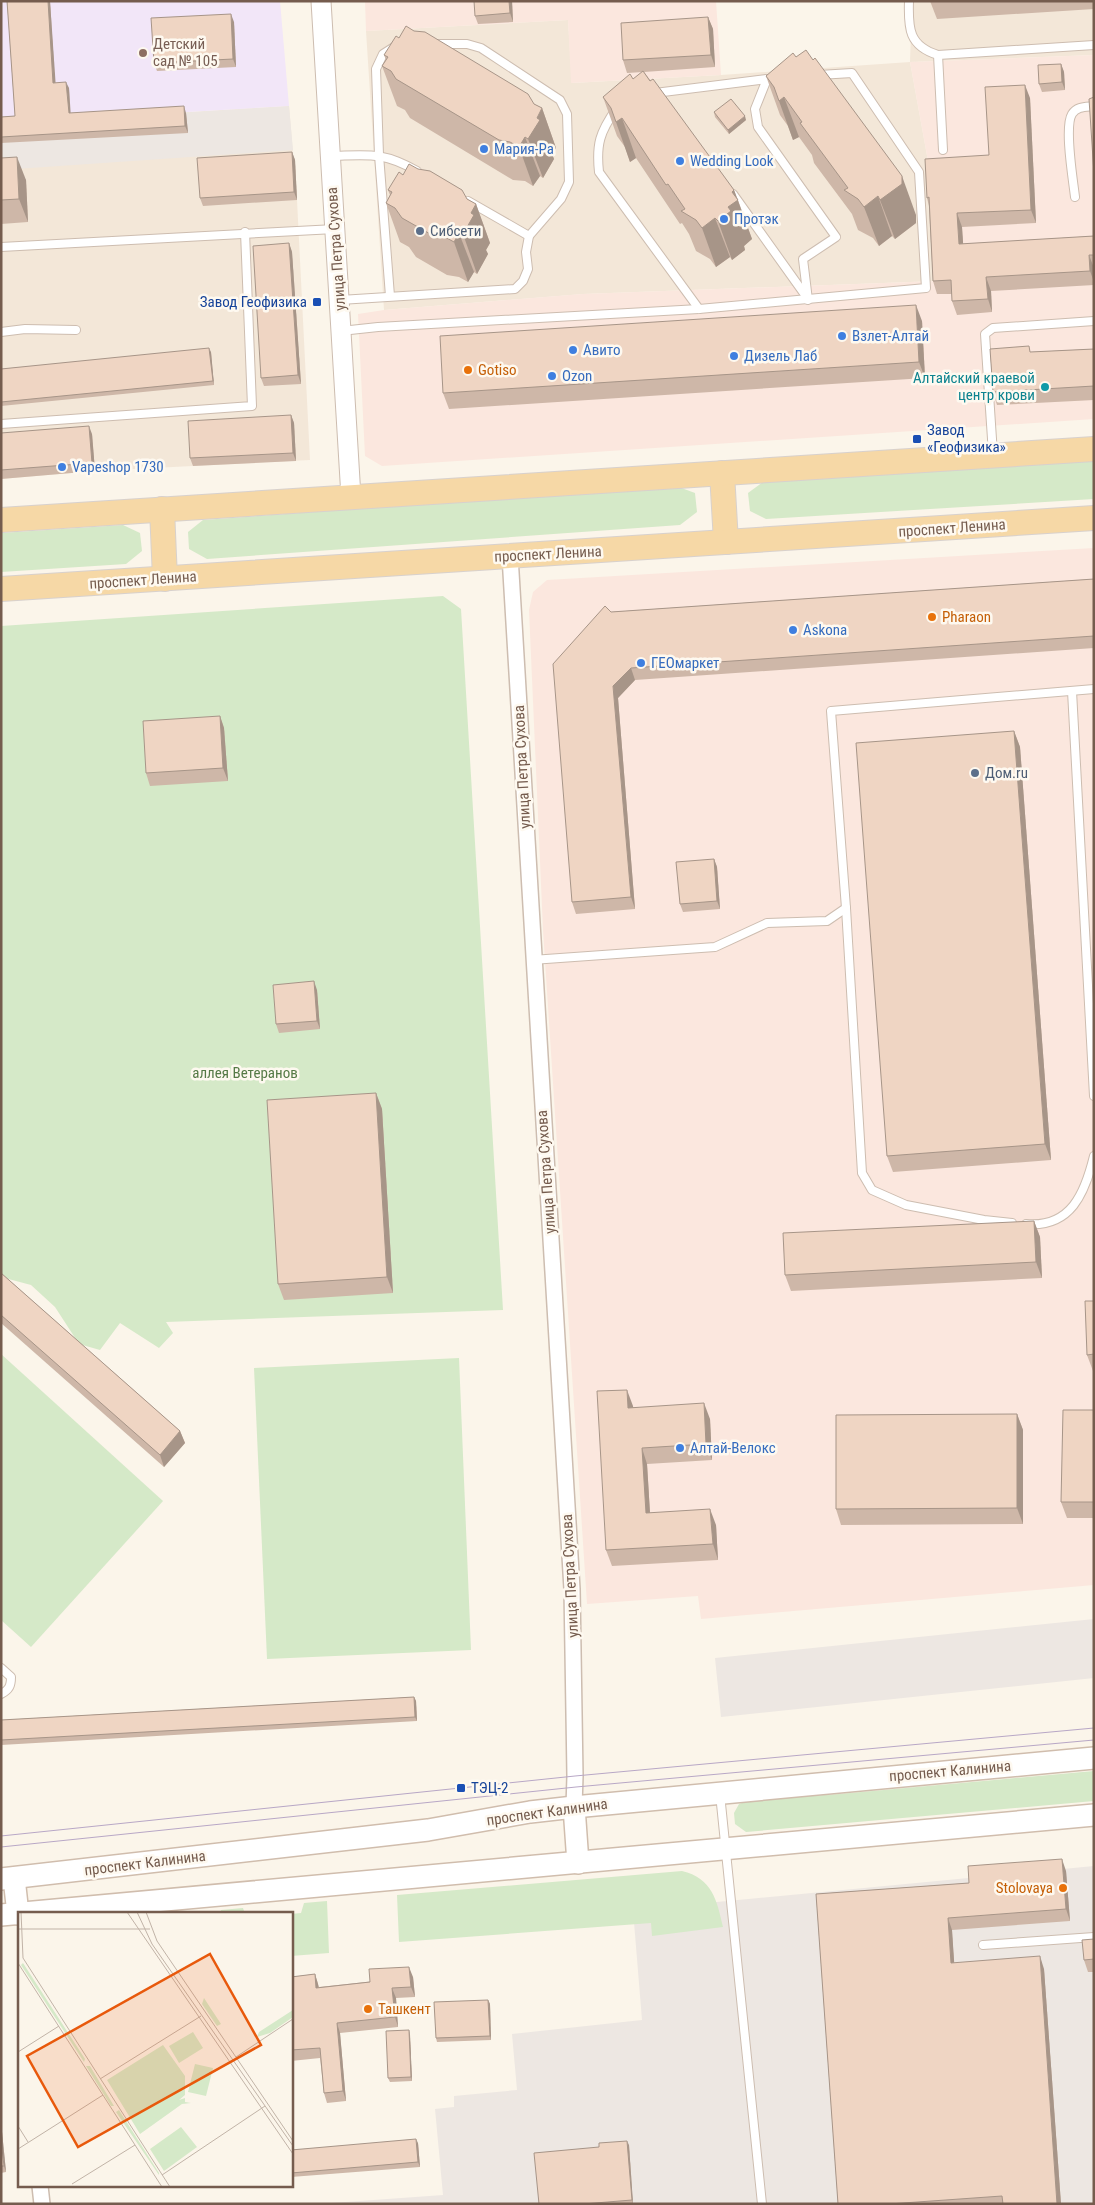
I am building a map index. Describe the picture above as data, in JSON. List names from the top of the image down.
{
  "streets": {
    "main road": ["проспект Ленина", "проспект Калинина"],
    "street": ["улица Петра Сухова"]
  },
  "crossings": [
    ["улица Петра Сухова", "проспект Ленина"],
    ["улица Петра Сухова", "проспект Калинина"]
  ],
  "parks": ["аллея Ветеранов"],
  "places": {
    "other": [
      "Детский сад № 105",
      "Мария-Ра",
      "Wedding Look",
      "Протэк",
      "Сибсети",
      "Взлет-Алтай",
      "Авито",
      "Дизель Лаб",
      "Gotiso",
      "Ozon",
      "Алтайский краевой центр крови",
      "Vapeshop 1730",
      "Pharaon",
      "Askona",
      "ГЕОмаркет",
      "Дом.ru",
      "Алтай-Велокс",
      "Stolovaya",
      "Ташкент"
    ],
    "transit": ["Завод Геофизика", "Завод «Геофизика»", "ТЭЦ-2"]
  }
}
